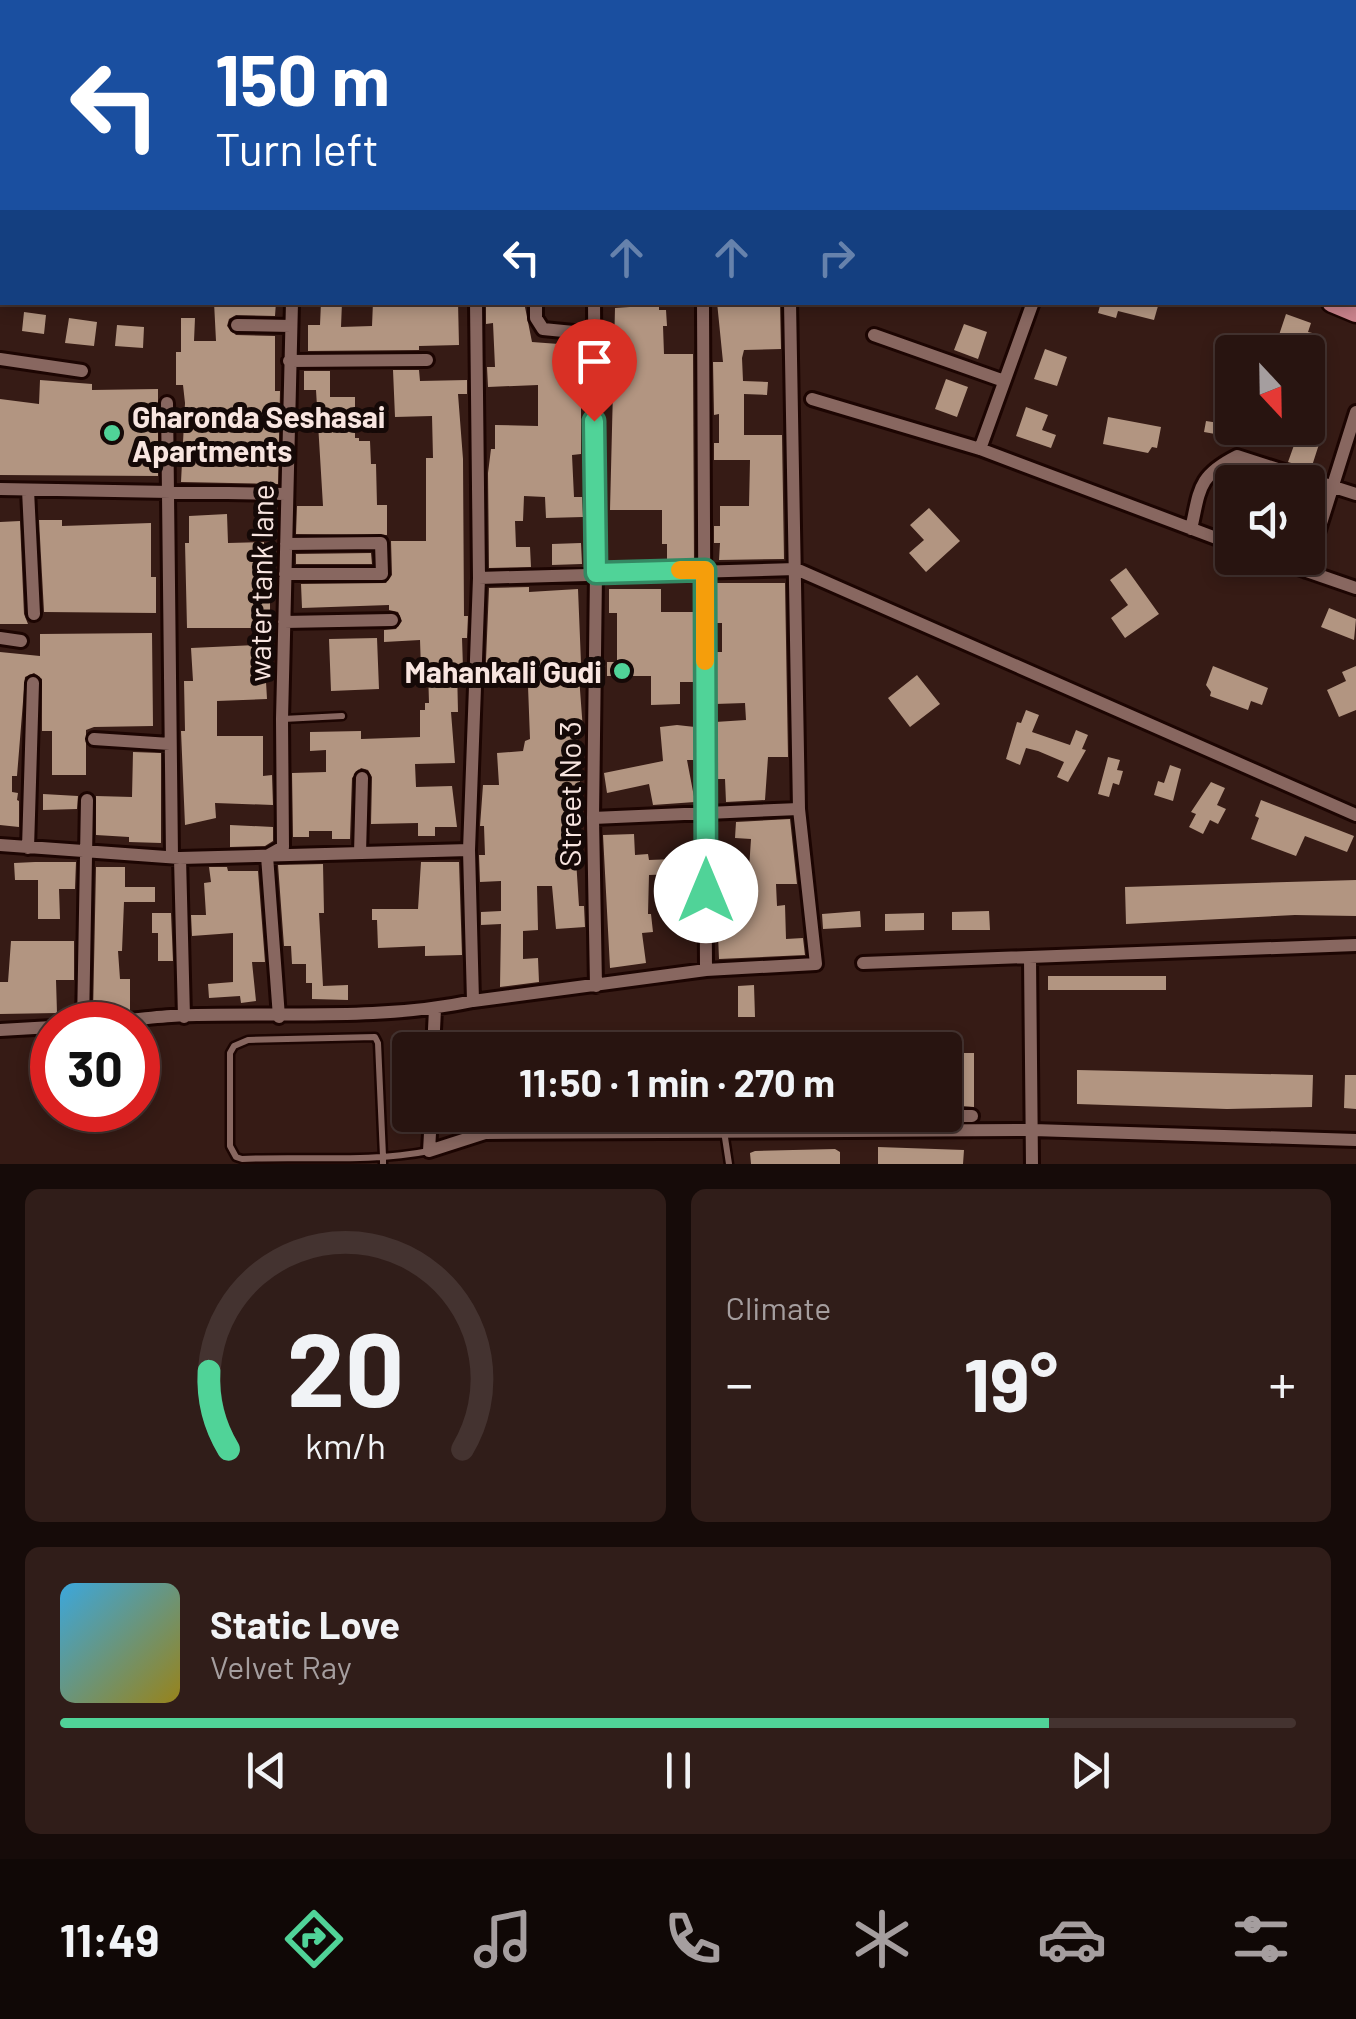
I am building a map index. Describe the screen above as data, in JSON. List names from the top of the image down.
{
  "streets": {
    "street": ["water tank lane", "Street No 3"]
  },
  "places": ["Gharonda Seshasai Apartments", "Mahankali Gudi"],
  "north": "bottom",
  "page": {
    "turn": ["150 m", "Turn left"],
    "limit": "30",
    "trip": "11:50 · 1 min · 270 m",
    "tile": "Climate",
    "heat": ["−", "19°", "+"],
    "song": ["Static Love", "Velvet Ray"],
    "tabs": "11:49",
    "gauge": ["20", "km/h"]
  }
}
